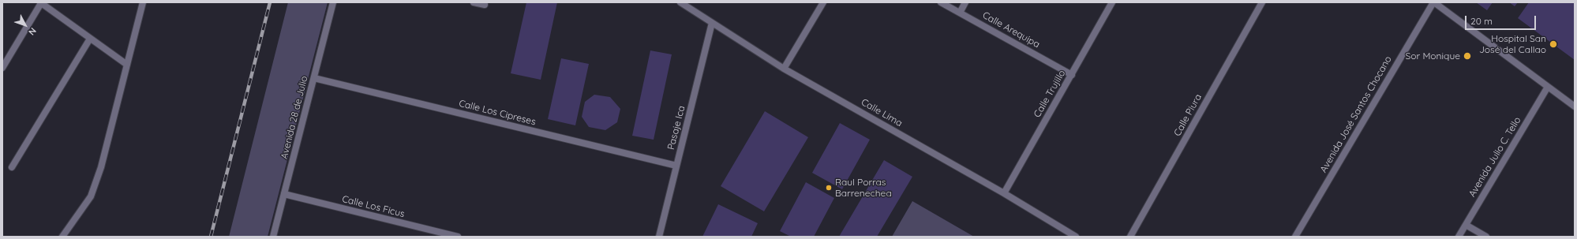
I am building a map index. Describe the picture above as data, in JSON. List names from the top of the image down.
{
  "streets": {
    "street": [
      "Calle Arequipa",
      "Calle Trujillo",
      "Calle Los Cipreses",
      "Calle Lima",
      "Avenida José Santos Chocano",
      "Calle Piura",
      "Avenida 28 de Julio",
      "Pasaje Ica",
      "Avenida Julio C. Tello",
      "Calle Los Ficus"
    ]
  },
  "crossings": [
    ["Calle Arequipa", "Calle Trujillo"],
    ["Calle Trujillo", "Calle Lima"],
    ["Calle Los Cipreses", "Avenida 28 de Julio"],
    ["Calle Los Cipreses", "Pasaje Ica"],
    ["Calle Lima", "Pasaje Ica"],
    ["Avenida 28 de Julio", "Calle Los Ficus"]
  ],
  "places": ["Hospital San José del Callao", "Sor Monique", "Raul Porras Barrenechea"],
  "scale_bar": "20 m",
  "north": "bottom right"
}
